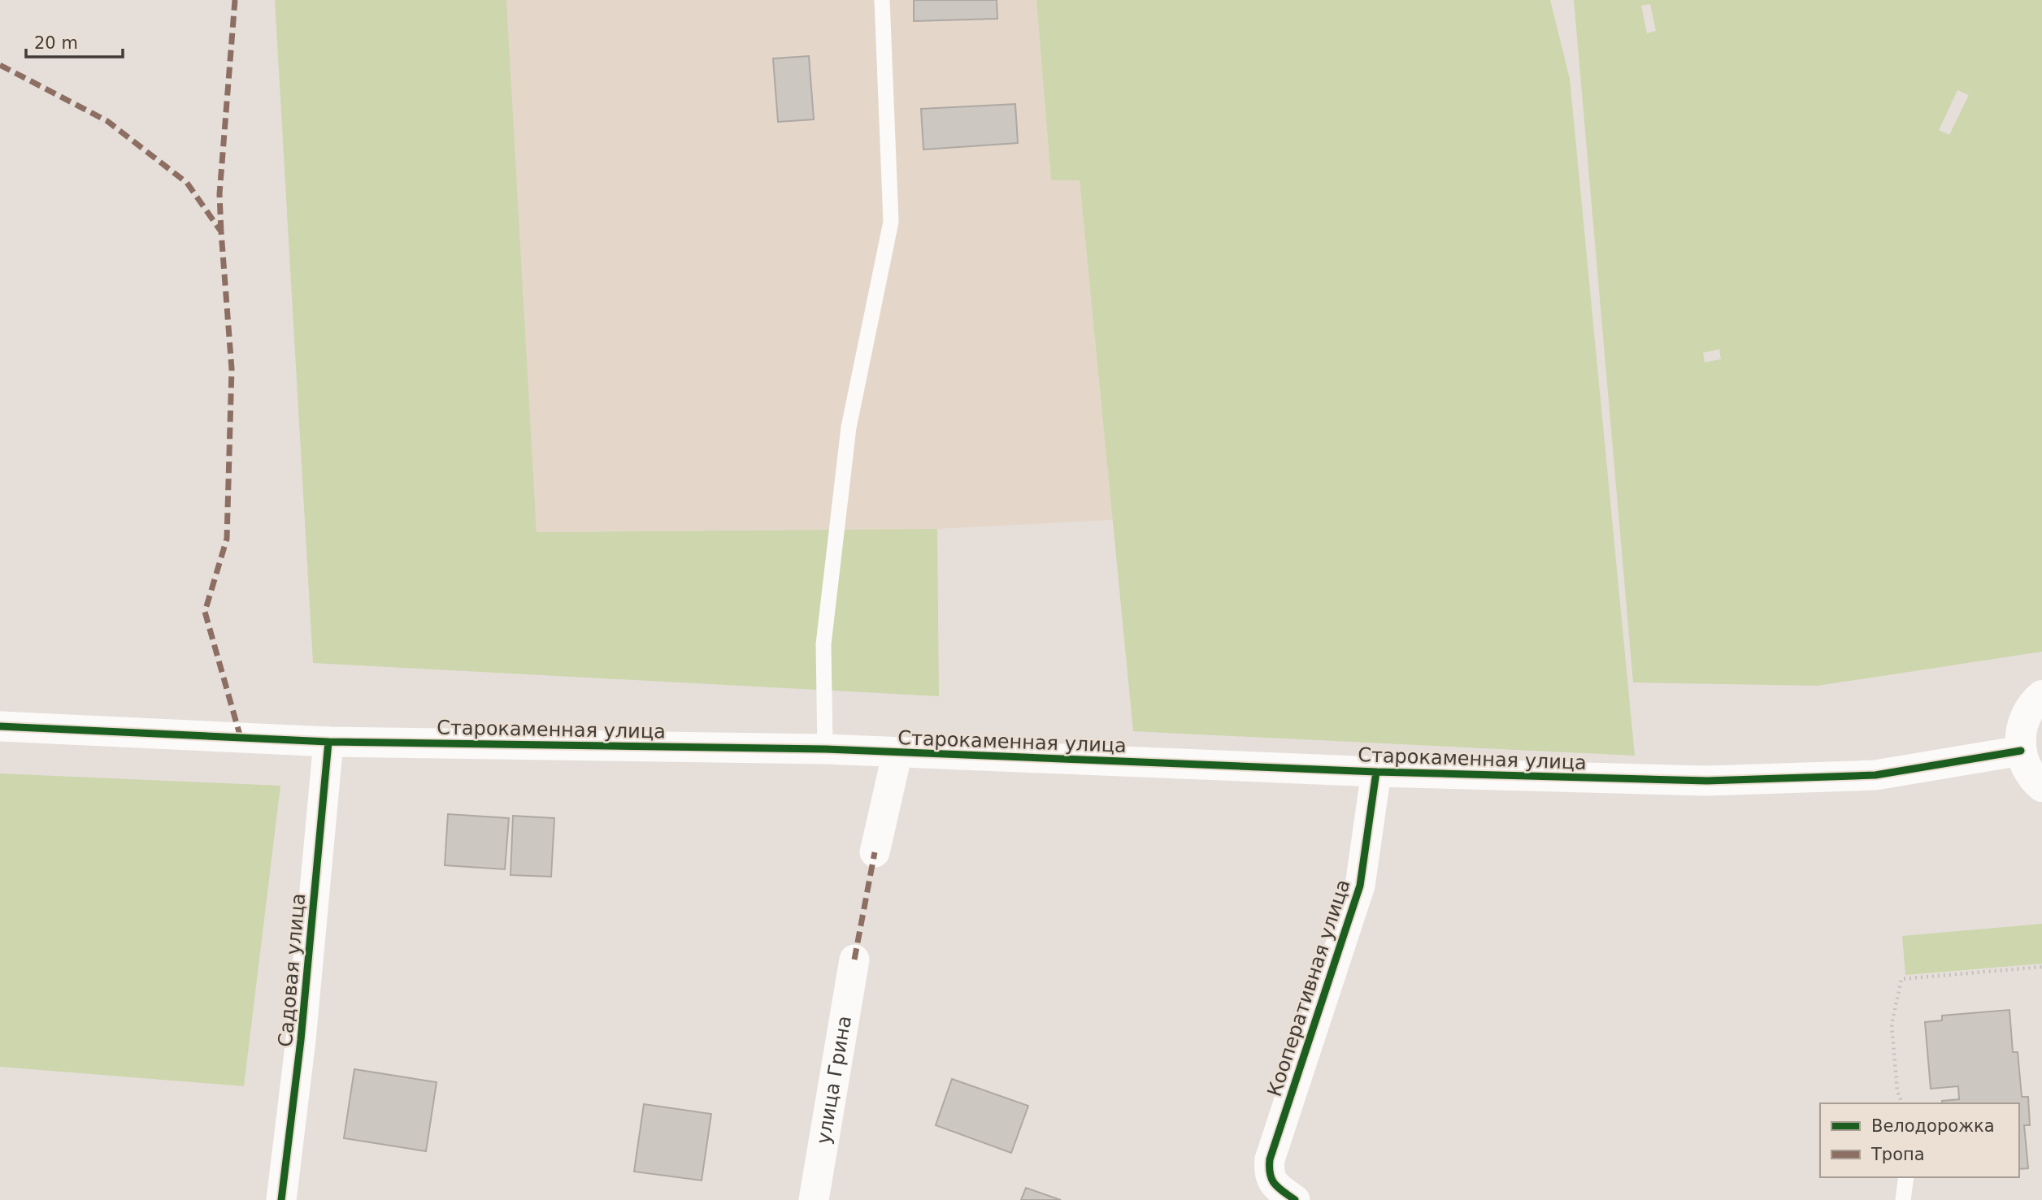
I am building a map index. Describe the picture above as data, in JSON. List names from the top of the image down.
{
  "streets": {
    "street": [
      "Старокаменная улица",
      "Садовая улица",
      "Кооперативная улица",
      "улица Грина"
    ]
  },
  "crossings": [
    ["Старокаменная улица", "Садовая улица"],
    ["Старокаменная улица", "Кооперативная улица"]
  ],
  "legend": ["Велодорожка", "Тропа"],
  "scale_bar": "20 m"
}
